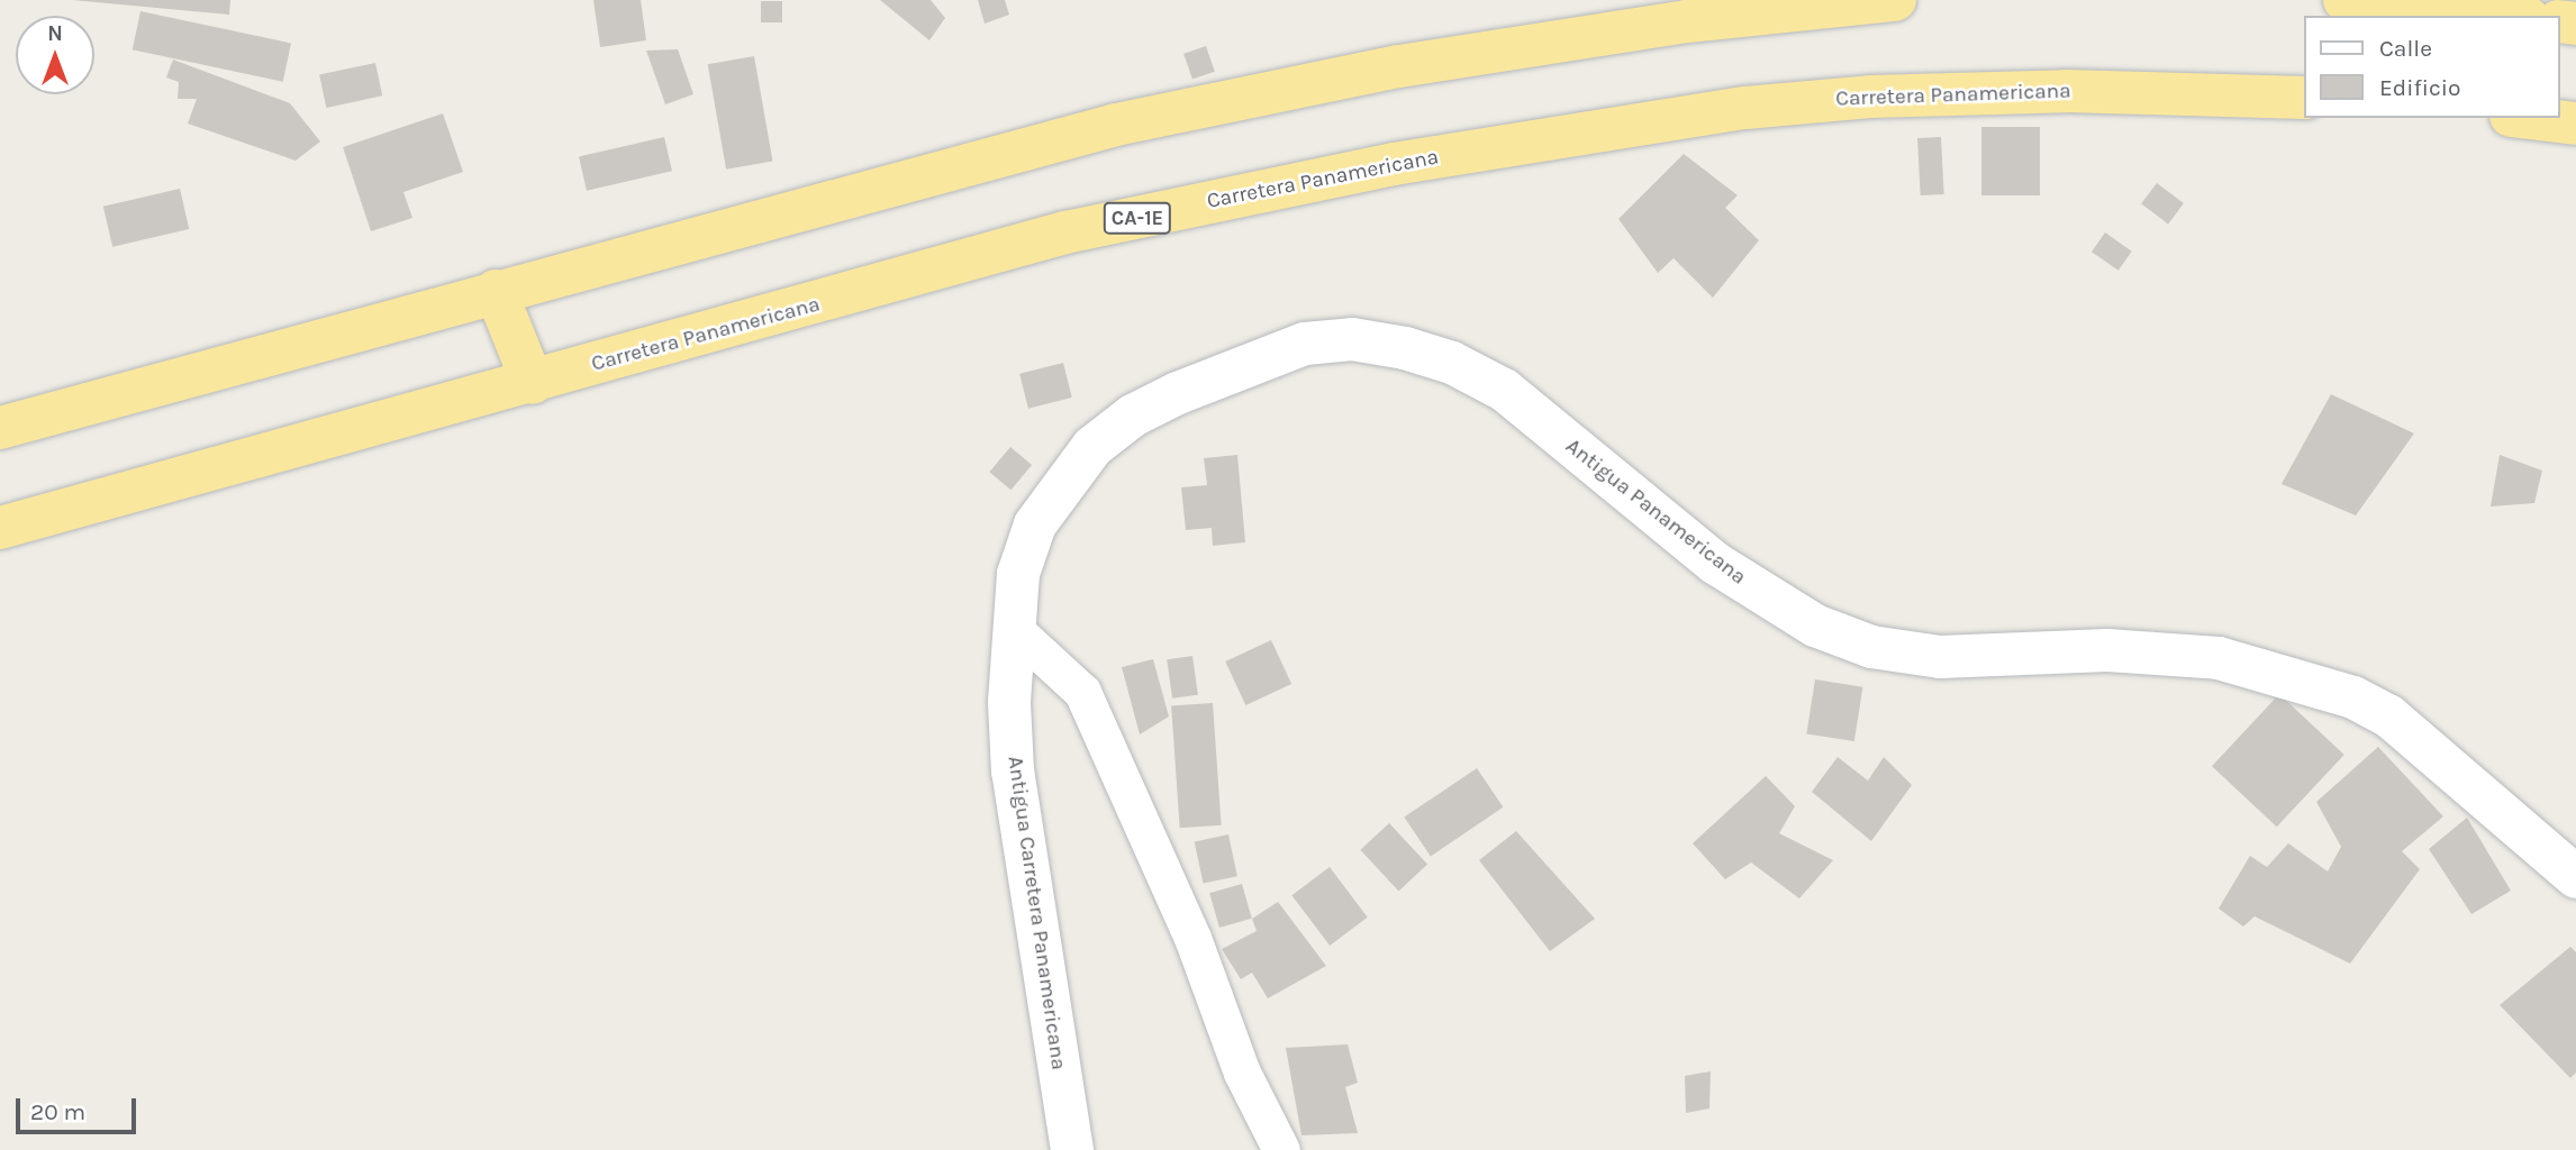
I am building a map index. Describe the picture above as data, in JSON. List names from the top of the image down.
{
  "streets": {
    "highway": ["Carretera Panamericana", "CA-1E"],
    "street": ["Antigua Panamericana", "Antigua Carretera Panamericana"]
  },
  "crossings": [
    ["Antigua Panamericana", "Antigua Carretera Panamericana"]
  ],
  "legend": ["Calle", "Edificio"],
  "scale_bar": "20 m",
  "north": "top"
}
